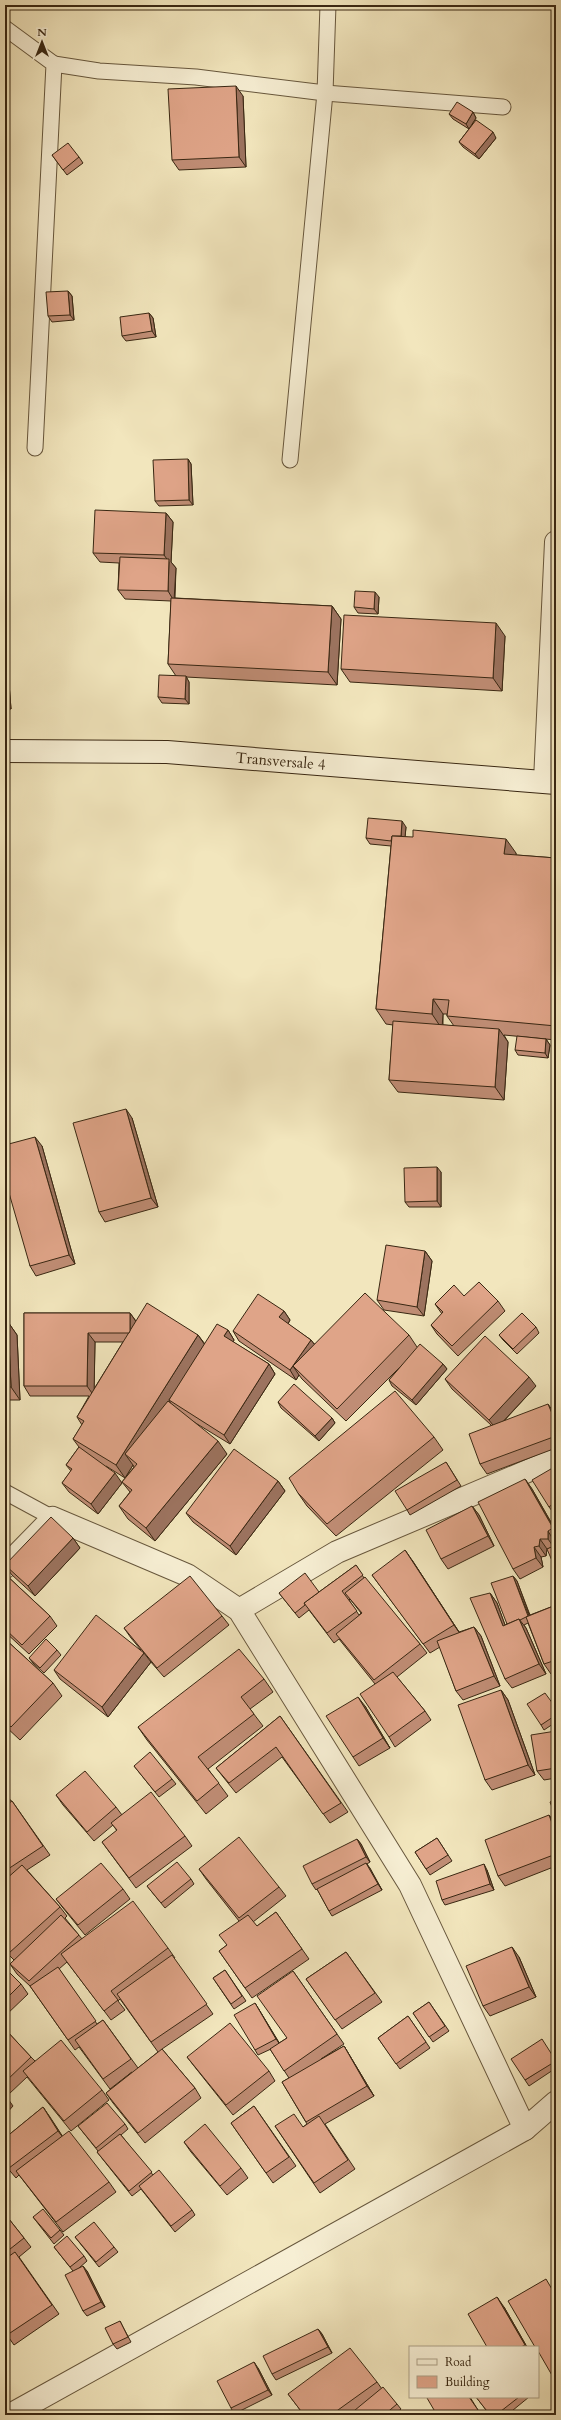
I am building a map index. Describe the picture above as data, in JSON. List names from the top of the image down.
{
  "streets": {
    "street": ["Transversale 4"]
  },
  "legend": ["Road", "Building"],
  "north": "top"
}
